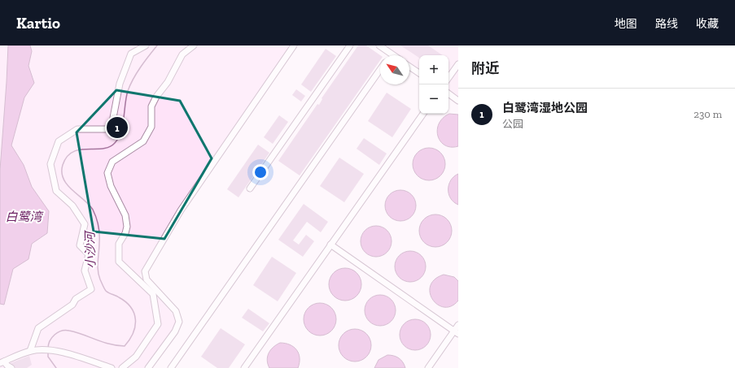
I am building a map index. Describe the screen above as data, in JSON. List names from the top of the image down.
{
  "water": ["白鹭湾", "小沙河"],
  "north": "top left",
  "page": {
    "header": "Kartio",
    "nav": ["地图", "路线", "收藏"],
    "heading": "附近",
    "map_buttons": ["+", "−"],
    "list": [
      {
        "mark": "1",
        "name": "白鹭湾湿地公园",
        "note": "公园",
        "value": "230 m"
      }
    ],
    "pins": "1"
  }
}
